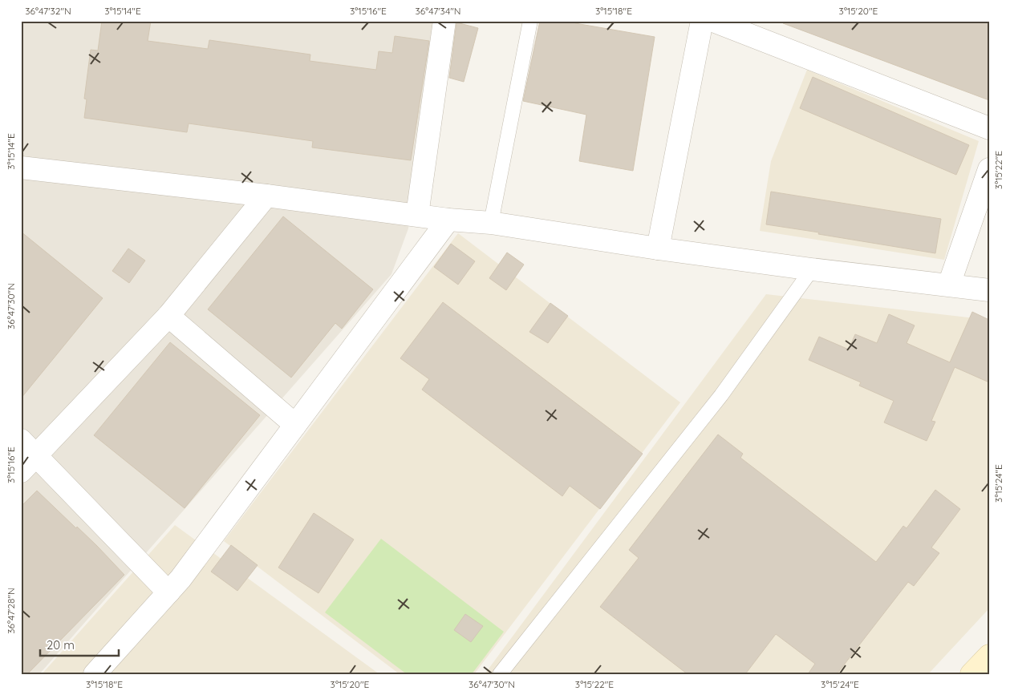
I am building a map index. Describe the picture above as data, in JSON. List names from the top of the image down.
{
  "scale_bar": "20 m",
  "coordinates": [
    "36°47'32\"N",
    "3°15'14\"E",
    "3°15'16\"E",
    "36°47'34\"N",
    "3°15'18\"E",
    "3°15'20\"E",
    "3°15'22\"E",
    "36°47'30\"N",
    "3°15'24\"E",
    "36°47'28\"N"
  ]
}
